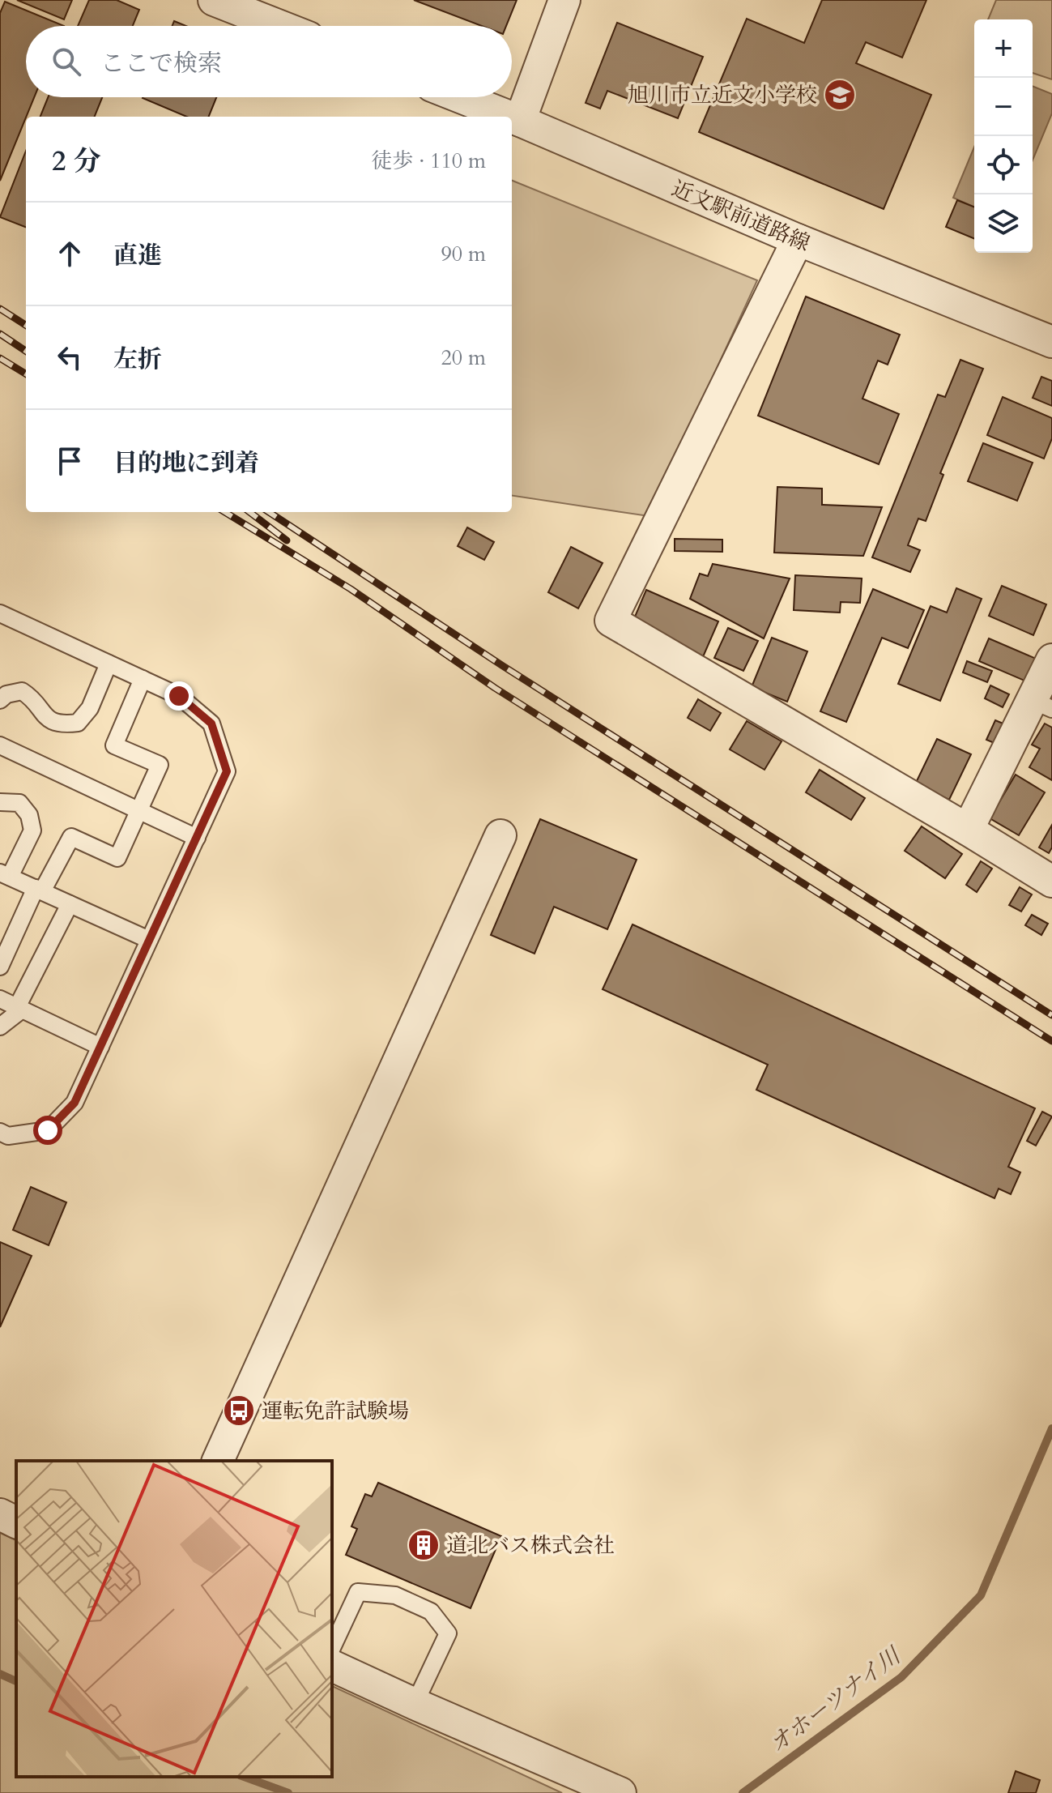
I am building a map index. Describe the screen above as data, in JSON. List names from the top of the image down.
{
  "streets": {
    "street": ["近文駅前道路線"]
  },
  "water": ["オホーツナイ川"],
  "places": {
    "school or university": ["旭川市立近文小学校"],
    "bus stop": ["運転免許試験場"],
    "building": ["道北バス株式会社"]
  },
  "page": {
    "map_buttons": ["+", "−"],
    "search": "ここで検索",
    "heading": ["2 分", "徒歩 · 110 m"],
    "list": [
      ["直進", "90 m"],
      ["左折", "20 m"],
      "目的地に到着"
    ]
  }
}
